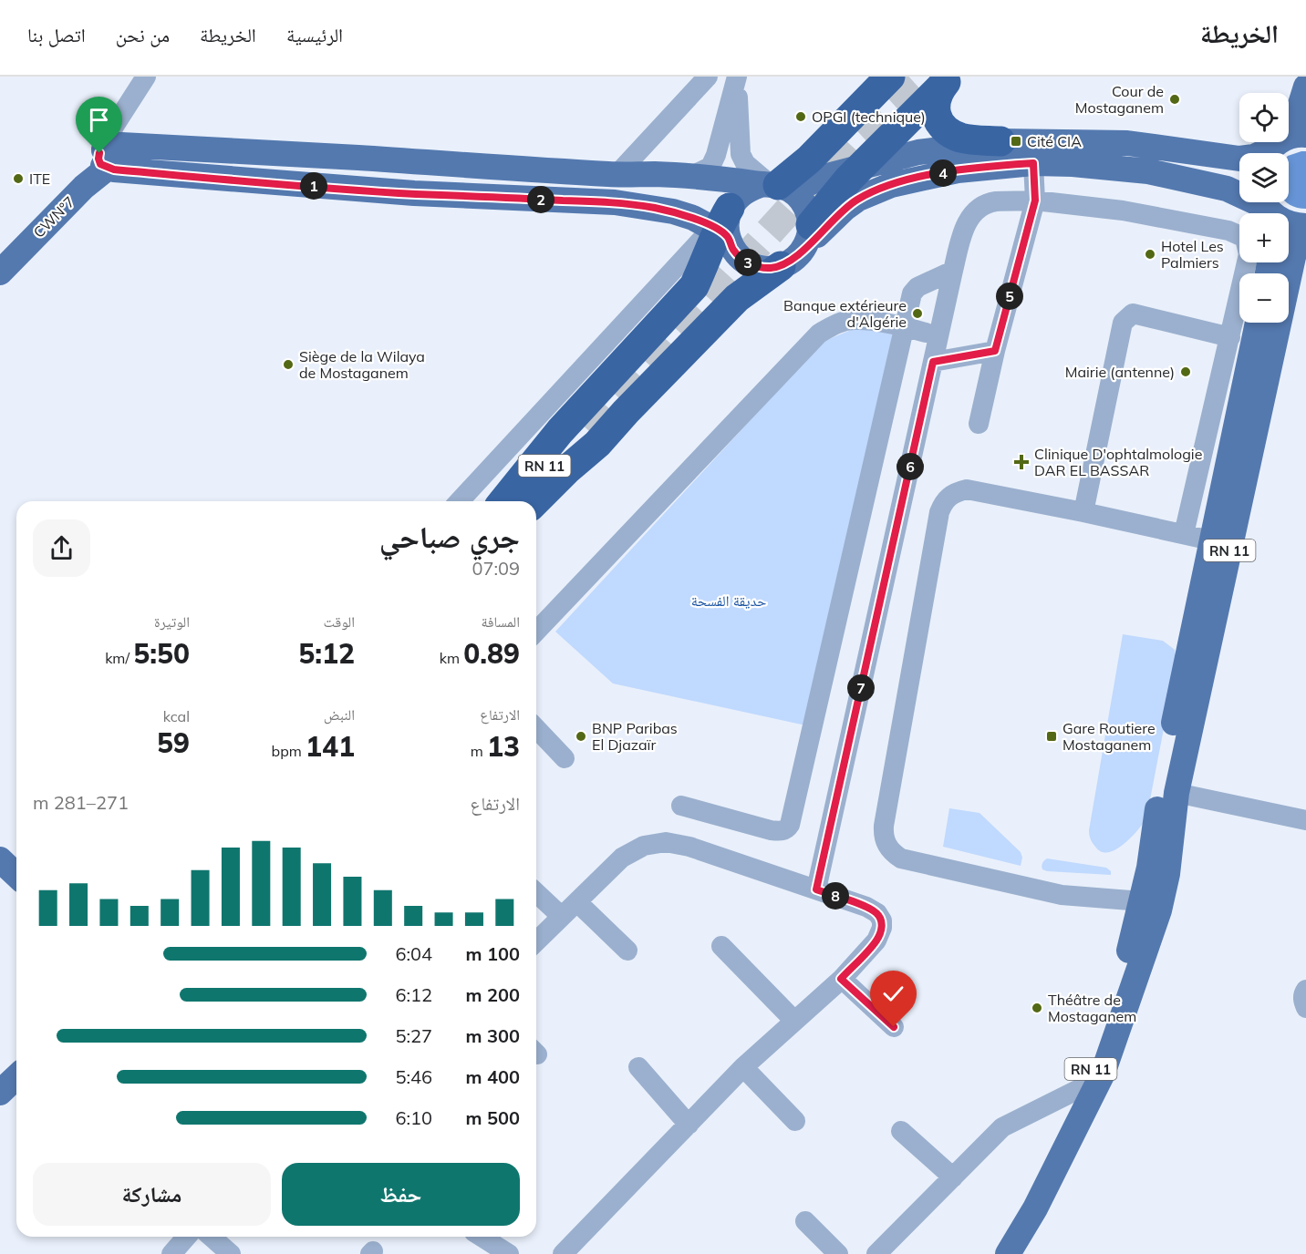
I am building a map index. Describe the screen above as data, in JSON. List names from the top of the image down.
{
  "streets": {
    "highway": ["RN 11"],
    "main road": ["CWN°7"]
  },
  "parks": ["حديقة الفسحة"],
  "places": {
    "other": [
      "Cour de Mostaganem",
      "OPGI (technique)",
      "ITE",
      "Hotel Les Palmiers",
      "Banque extérieure d'Algérie",
      "Siège de la Wilaya de Mostaganem",
      "Mairie (antenne)",
      "BNP Paribas El Djazaïr",
      "Théâtre de Mostaganem"
    ],
    "transit": ["Cité CIA", "Gare Routiere Mostaganem"],
    "health": ["Clinique D'ophtalmologie DAR EL BASSAR"]
  },
  "page": {
    "header": "الخريطة",
    "nav": [
      "الرئيسية",
      "الخريطة",
      "من نحن",
      "اتصل بنا"
    ],
    "map_buttons": ["+", "−"],
    "pins": [
      "4",
      "1",
      "2",
      "3",
      "5",
      "6",
      "7",
      "8"
    ],
    "heading": ["جري صباحي", "07:09"],
    "stats": [
      ["المسافة", "0.89 km"],
      ["الوقت", "5:12"],
      ["الوتيرة", "5:50 /km"],
      ["الارتفاع", "13 m"],
      ["النبض", "141 bpm"],
      ["kcal", "59"]
    ],
    "chart": ["الارتفاع", "271–281 m"],
    "list": [
      {
        "name": "100 m",
        "note": "6:04"
      },
      {
        "name": "200 m",
        "note": "6:12"
      },
      {
        "name": "300 m",
        "note": "5:27"
      },
      {
        "name": "400 m",
        "note": "5:46"
      },
      {
        "name": "500 m",
        "note": "6:10"
      }
    ],
    "buttons": ["حفظ", "مشاركة"]
  }
}
